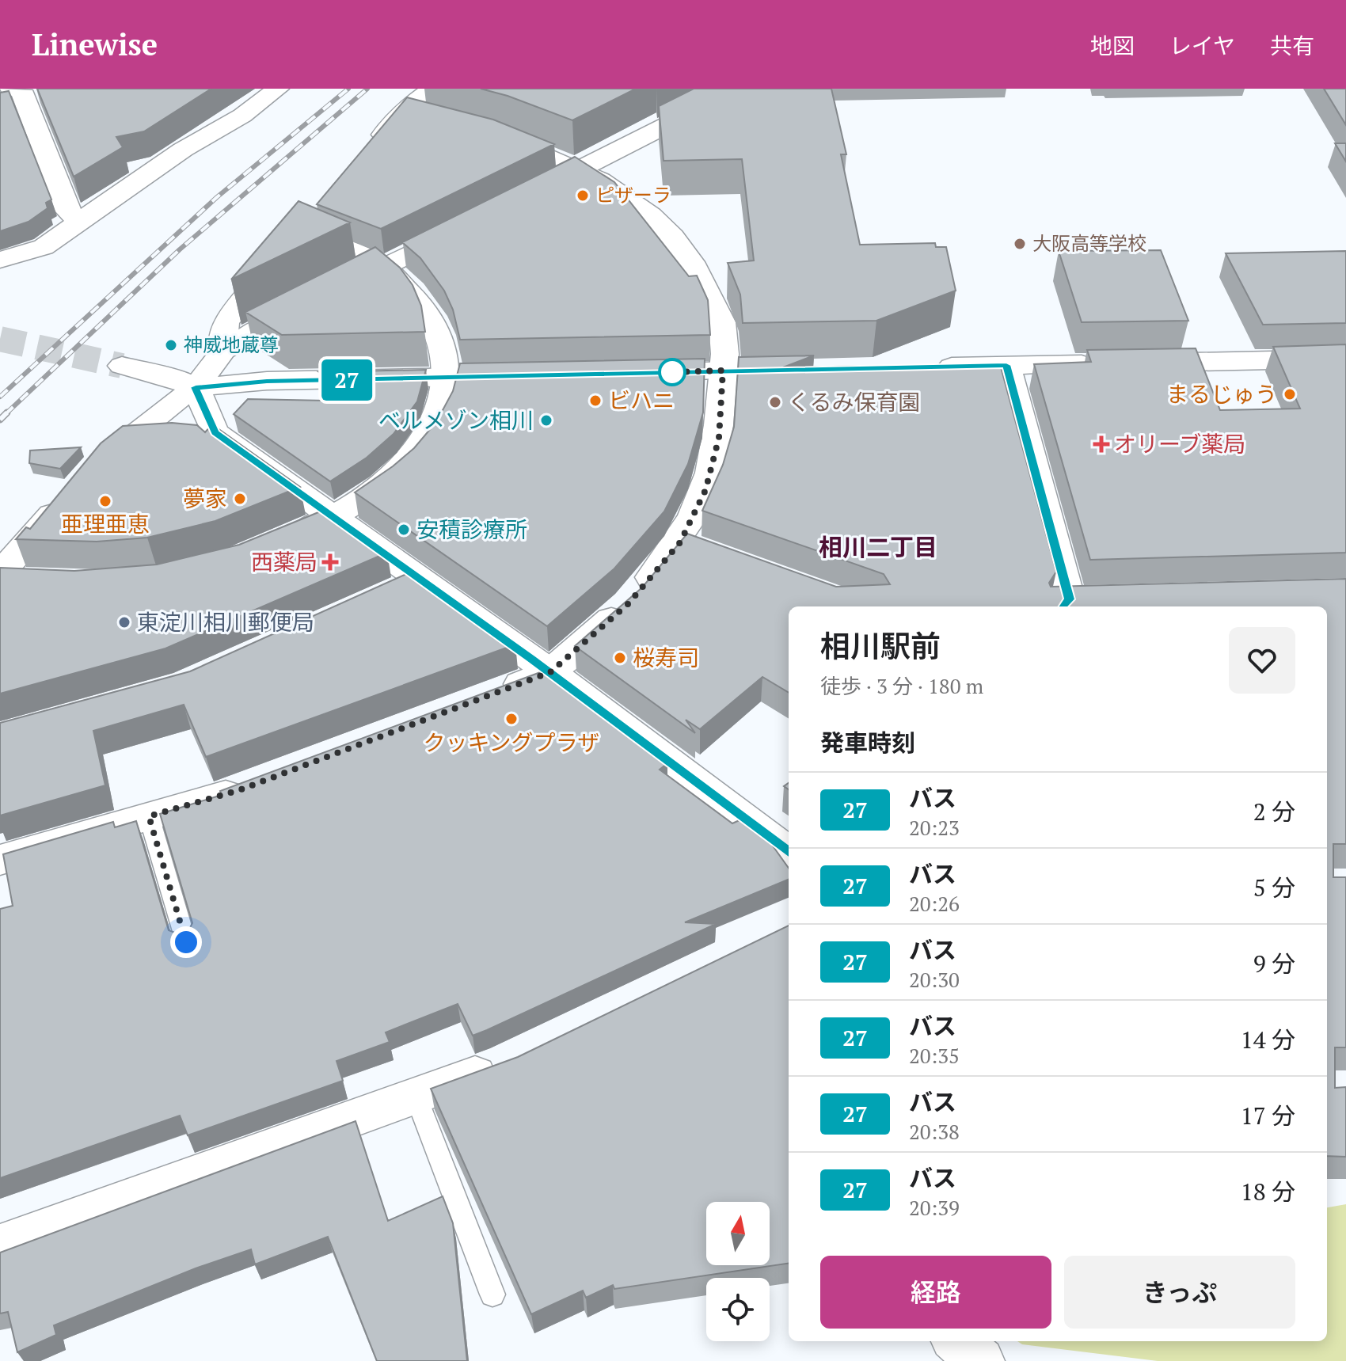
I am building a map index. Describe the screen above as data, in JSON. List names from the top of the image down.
{
  "districts": ["相川二丁目"],
  "places": {
    "other": [
      "ピザーラ",
      "大阪高等学校",
      "神威地蔵尊",
      "まるじゅう",
      "ビハニ",
      "くるみ保育園",
      "ベルメゾン相川",
      "夢家",
      "亜理亜恵",
      "安積診療所",
      "東淀川相川郵便局",
      "桜寿司",
      "クッキングプラザ"
    ],
    "health": ["オリーブ薬局", "西薬局"]
  },
  "lines": ["bus line 27"],
  "north": "top",
  "page": {
    "header": "Linewise",
    "nav": ["地図", "レイヤ", "共有"],
    "on_map": "27",
    "heading": [
      ["相川駅前", "徒歩 · 3 分 · 180 m"],
      "発車時刻"
    ],
    "list": [
      {
        "mark": "27",
        "name": "バス",
        "note": "20:23",
        "value": "2 分"
      },
      {
        "mark": "27",
        "name": "バス",
        "note": "20:26",
        "value": "5 分"
      },
      {
        "mark": "27",
        "name": "バス",
        "note": "20:30",
        "value": "9 分"
      },
      {
        "mark": "27",
        "name": "バス",
        "note": "20:35",
        "value": "14 分"
      },
      {
        "mark": "27",
        "name": "バス",
        "note": "20:38",
        "value": "17 分"
      },
      {
        "mark": "27",
        "name": "バス",
        "note": "20:39",
        "value": "18 分"
      }
    ],
    "buttons": ["経路", "きっぷ"]
  }
}
